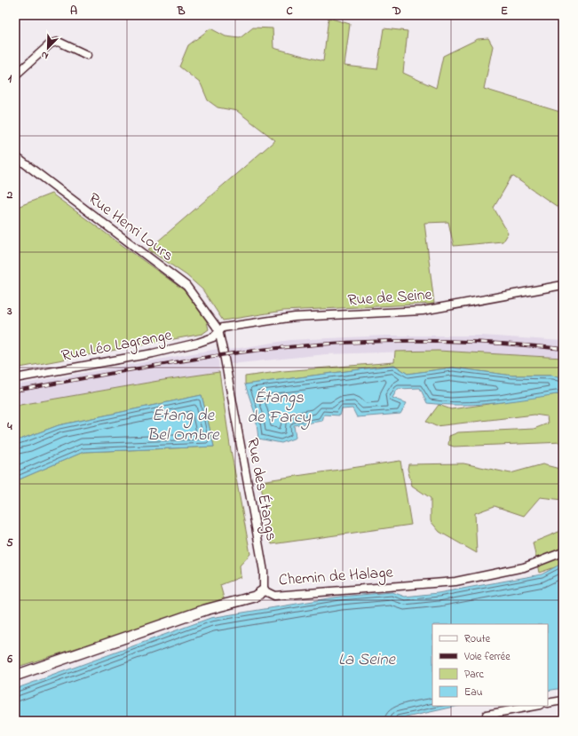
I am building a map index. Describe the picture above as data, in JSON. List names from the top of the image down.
{
  "streets": {
    "street": [
      "Rue Henri Lours",
      "Rue de Seine",
      "Rue Léo Lagrange",
      "Rue des Étangs",
      "Chemin de Halage"
    ]
  },
  "crossings": [
    ["Rue Henri Lours", "Rue de Seine"],
    ["Rue Henri Lours", "Rue Léo Lagrange"],
    ["Rue Henri Lours", "Rue des Étangs"],
    ["Rue de Seine", "Rue Léo Lagrange"],
    ["Rue de Seine", "Rue des Étangs"],
    ["Rue Léo Lagrange", "Rue des Étangs"],
    ["Rue des Étangs", "Chemin de Halage"]
  ],
  "water": ["Étangs de Farcy", "Étang de Bel Ombre", "La Seine"],
  "legend": [
    "Route",
    "Voie ferrée",
    "Parc",
    "Eau"
  ],
  "north": "bottom left",
  "grid": {
    "columns": [
      "A",
      "B",
      "C",
      "D",
      "E"
    ],
    "rows": [
      "1",
      "2",
      "3",
      "4",
      "5",
      "6"
    ]
  }
}
